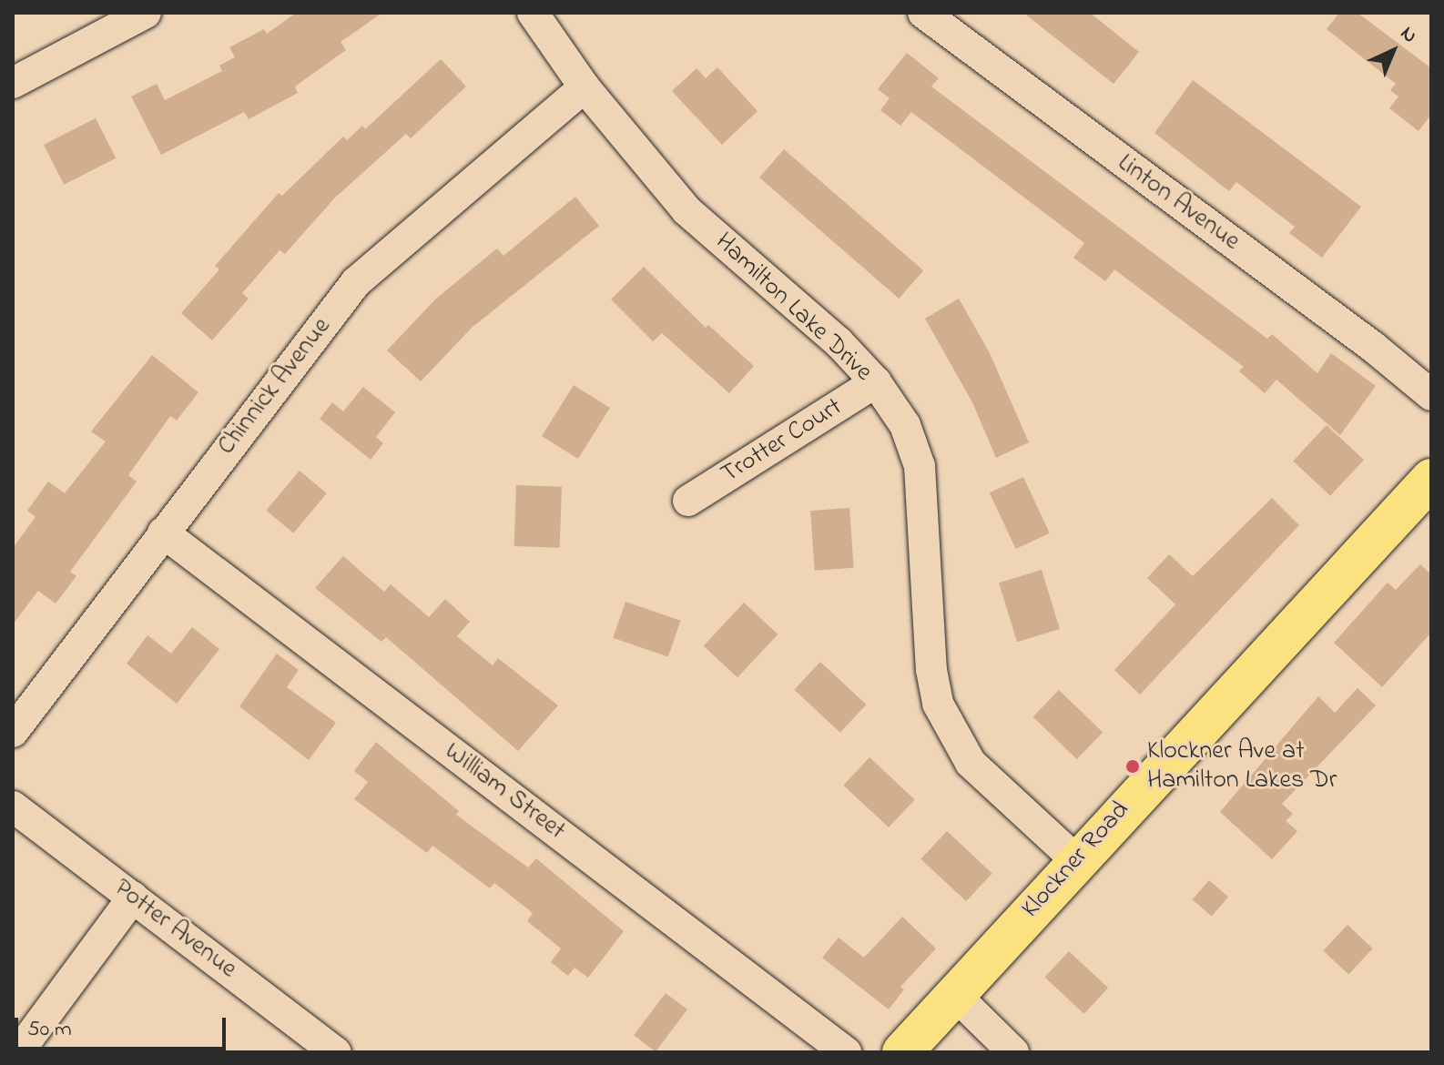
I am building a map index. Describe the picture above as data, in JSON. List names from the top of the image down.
{
  "streets": {
    "main road": ["Klockner Road"],
    "street": [
      "Linton Avenue",
      "Hamilton Lake Drive",
      "Chinnick Avenue",
      "Trotter Court",
      "William Street",
      "Potter Avenue"
    ]
  },
  "crossings": [
    ["Hamilton Lake Drive", "Chinnick Avenue"],
    ["Hamilton Lake Drive", "Trotter Court"],
    ["Hamilton Lake Drive", "Klockner Road"],
    ["Chinnick Avenue", "William Street"]
  ],
  "places": ["Klockner Ave at Hamilton Lakes Dr"],
  "scale_bar": "50 m",
  "north": "top right"
}
